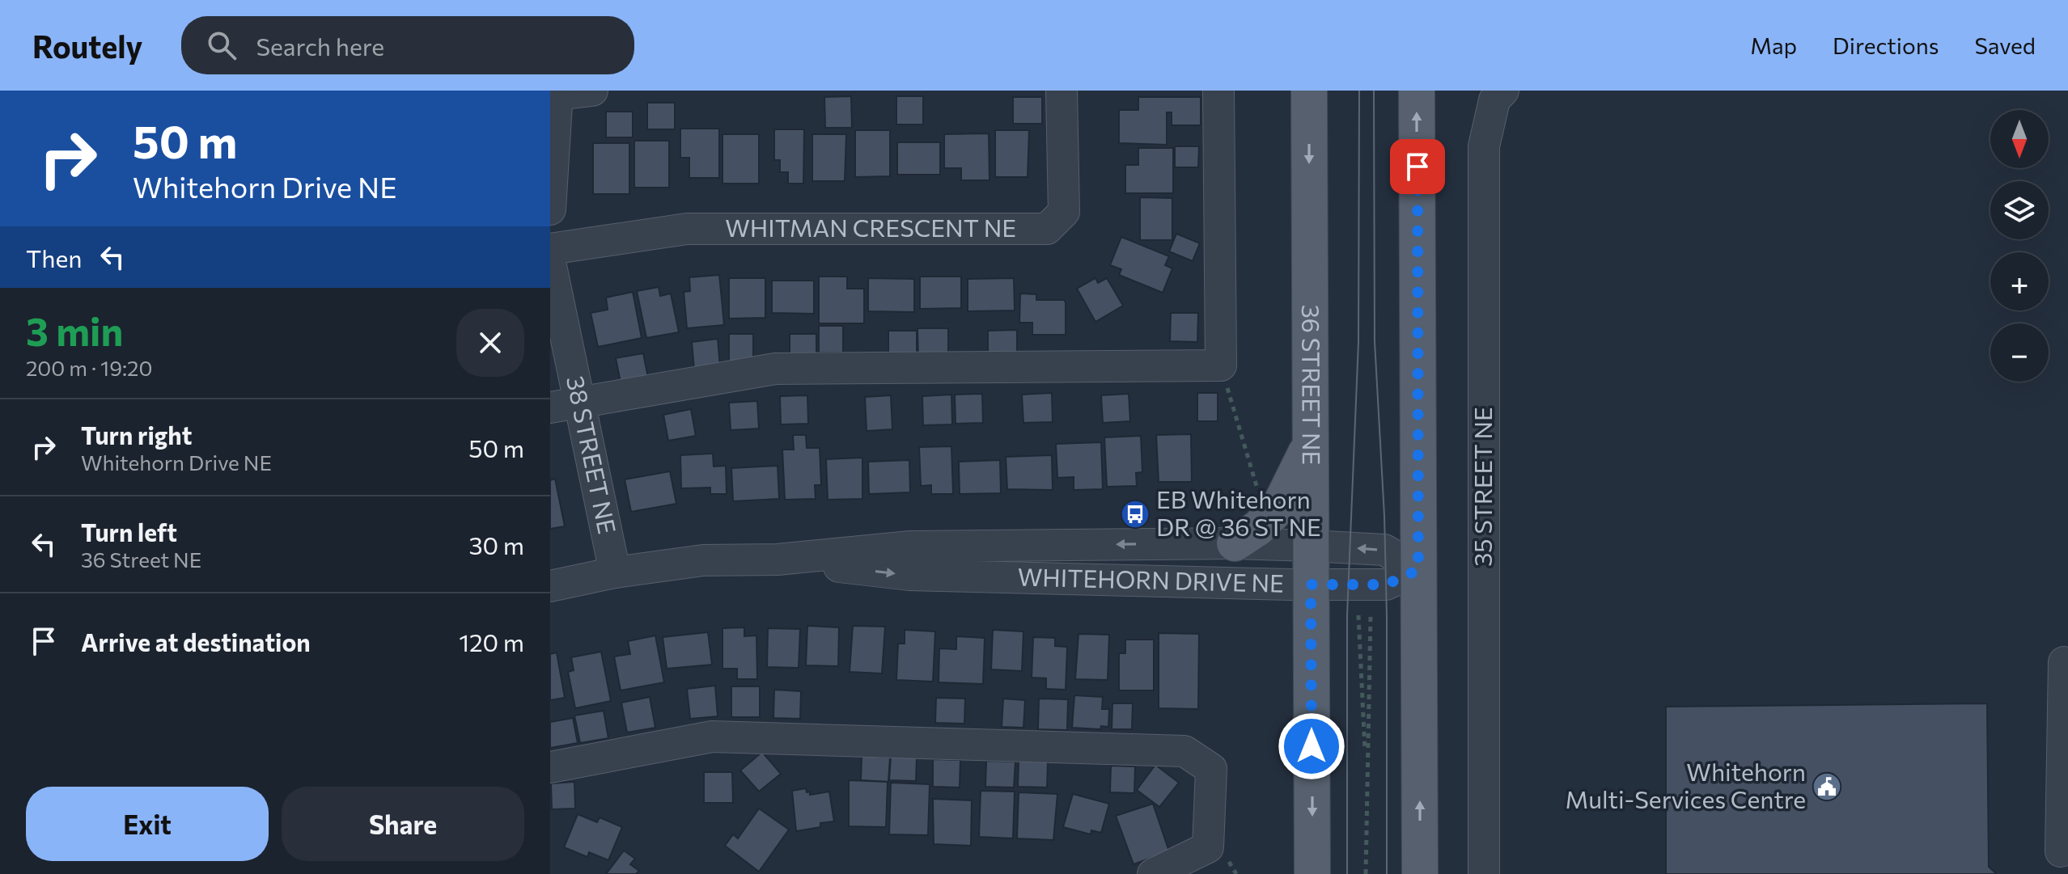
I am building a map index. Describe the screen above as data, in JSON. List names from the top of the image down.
{
  "streets": {
    "main road": ["36 STREET NE"],
    "street": [
      "WHITMAN CRESCENT NE",
      "38 STREET NE",
      "35 STREET NE",
      "WHITEHORN DRIVE NE"
    ]
  },
  "crossings": [
    ["36 STREET NE", "WHITEHORN DRIVE NE"],
    ["38 STREET NE", "WHITEHORN DRIVE NE"]
  ],
  "places": {
    "bus stop": ["EB Whitehorn DR @ 36 ST NE"],
    "public building": ["Whitehorn Multi-Services Centre"]
  },
  "north": "bottom",
  "page": {
    "header": "Routely",
    "search": "Search here",
    "nav": ["Map", "Directions", "Saved"],
    "turn": ["50 m", "Whitehorn Drive NE"],
    "map_buttons": ["+", "−"],
    "then": "Then",
    "heading": ["3 min", "200 m · 19:20"],
    "list": [
      {
        "name": "Turn right",
        "note": "Whitehorn Drive NE",
        "value": "50 m"
      },
      {
        "name": "Turn left",
        "note": "36 Street NE",
        "value": "30 m"
      },
      {
        "name": "Arrive at destination",
        "value": "120 m"
      }
    ],
    "buttons": ["Exit", "Share"]
  }
}
